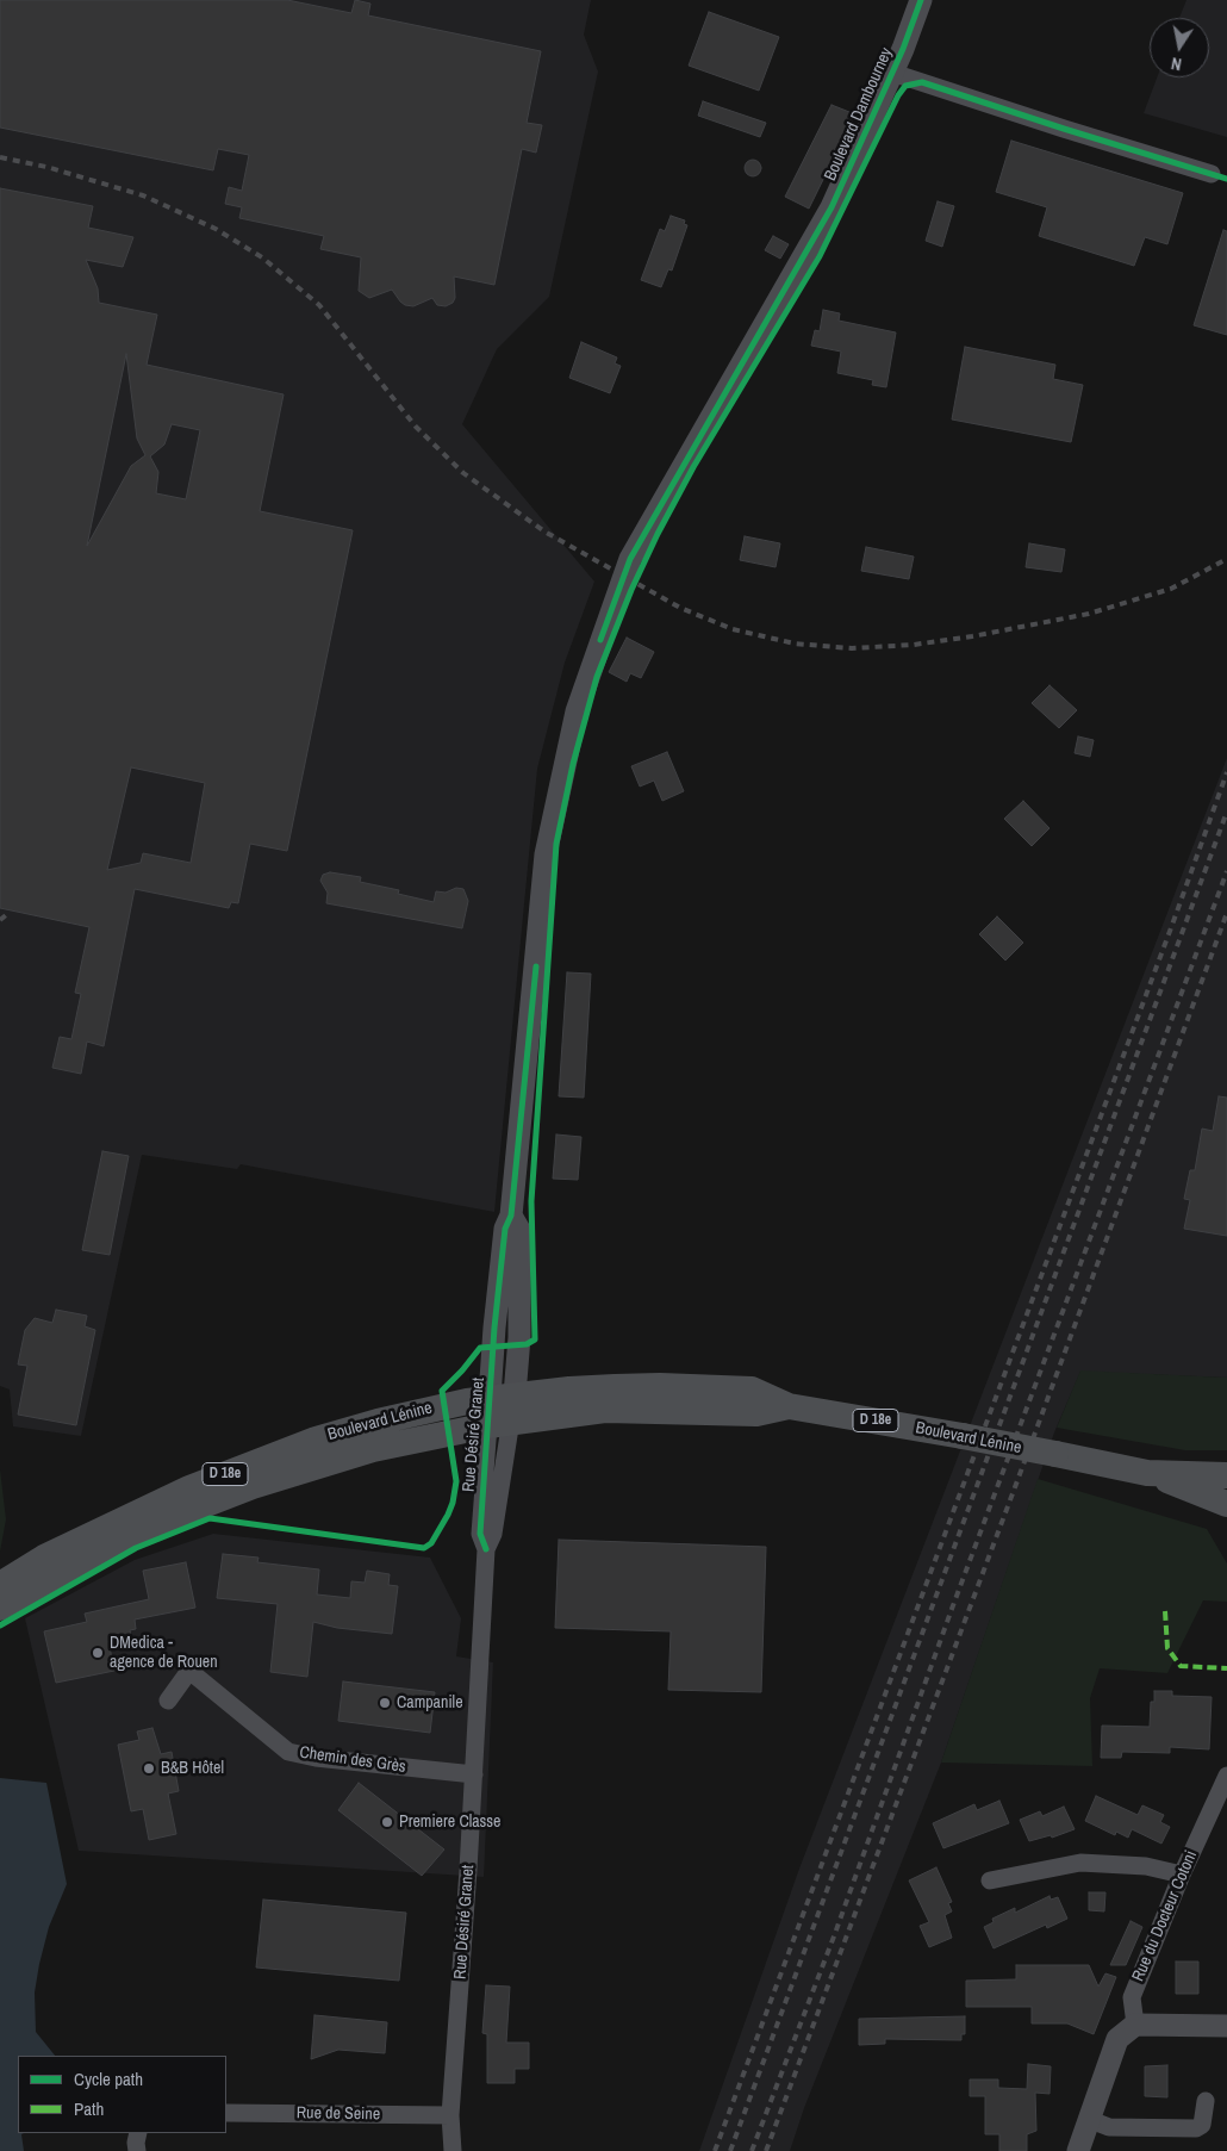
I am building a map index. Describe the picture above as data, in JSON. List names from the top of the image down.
{
  "streets": {
    "main road": ["D 18e", "Boulevard Lénine"],
    "street": [
      "Boulevard Dambourney",
      "Rue Désiré Granet",
      "Chemin des Grès",
      "Rue du Docteur Cotoni",
      "Rue de Seine"
    ]
  },
  "crossings": [
    ["Boulevard Dambourney", "Rue Désiré Granet"],
    ["Boulevard Lénine", "Rue Désiré Granet"],
    ["Rue Désiré Granet", "Chemin des Grès"],
    ["Rue Désiré Granet", "Rue de Seine"]
  ],
  "places": [
    "DMedica - agence de Rouen",
    "Campanile",
    "B&B Hôtel",
    "Premiere Classe"
  ],
  "legend": ["Cycle path", "Path"],
  "north": "bottom"
}
